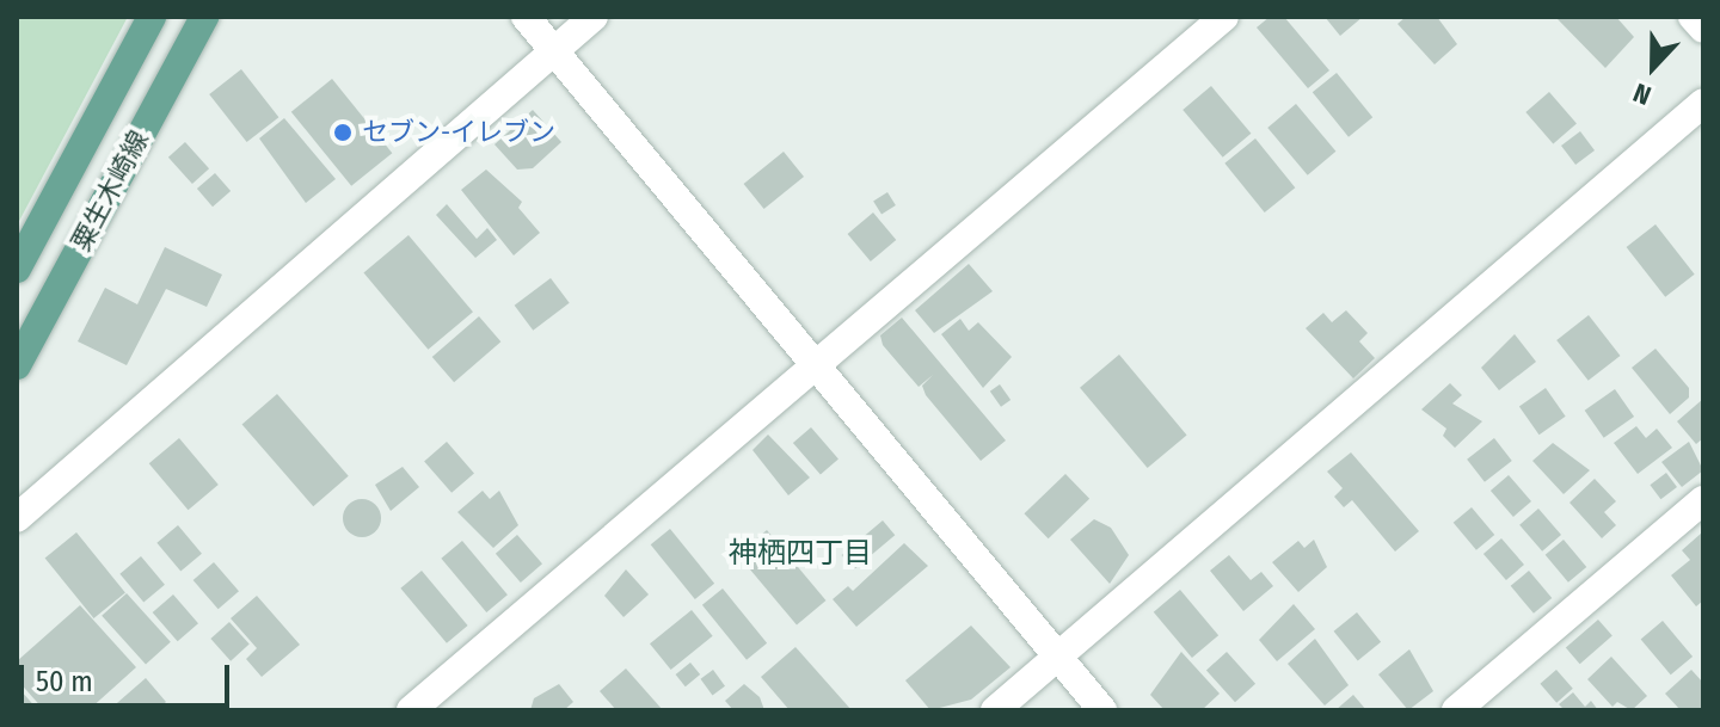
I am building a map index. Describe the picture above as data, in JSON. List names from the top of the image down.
{
  "streets": {
    "main road": ["粟生木崎線"]
  },
  "districts": ["神栖四丁目"],
  "places": ["セブン-イレブン"],
  "scale_bar": "50 m",
  "north": "bottom"
}
